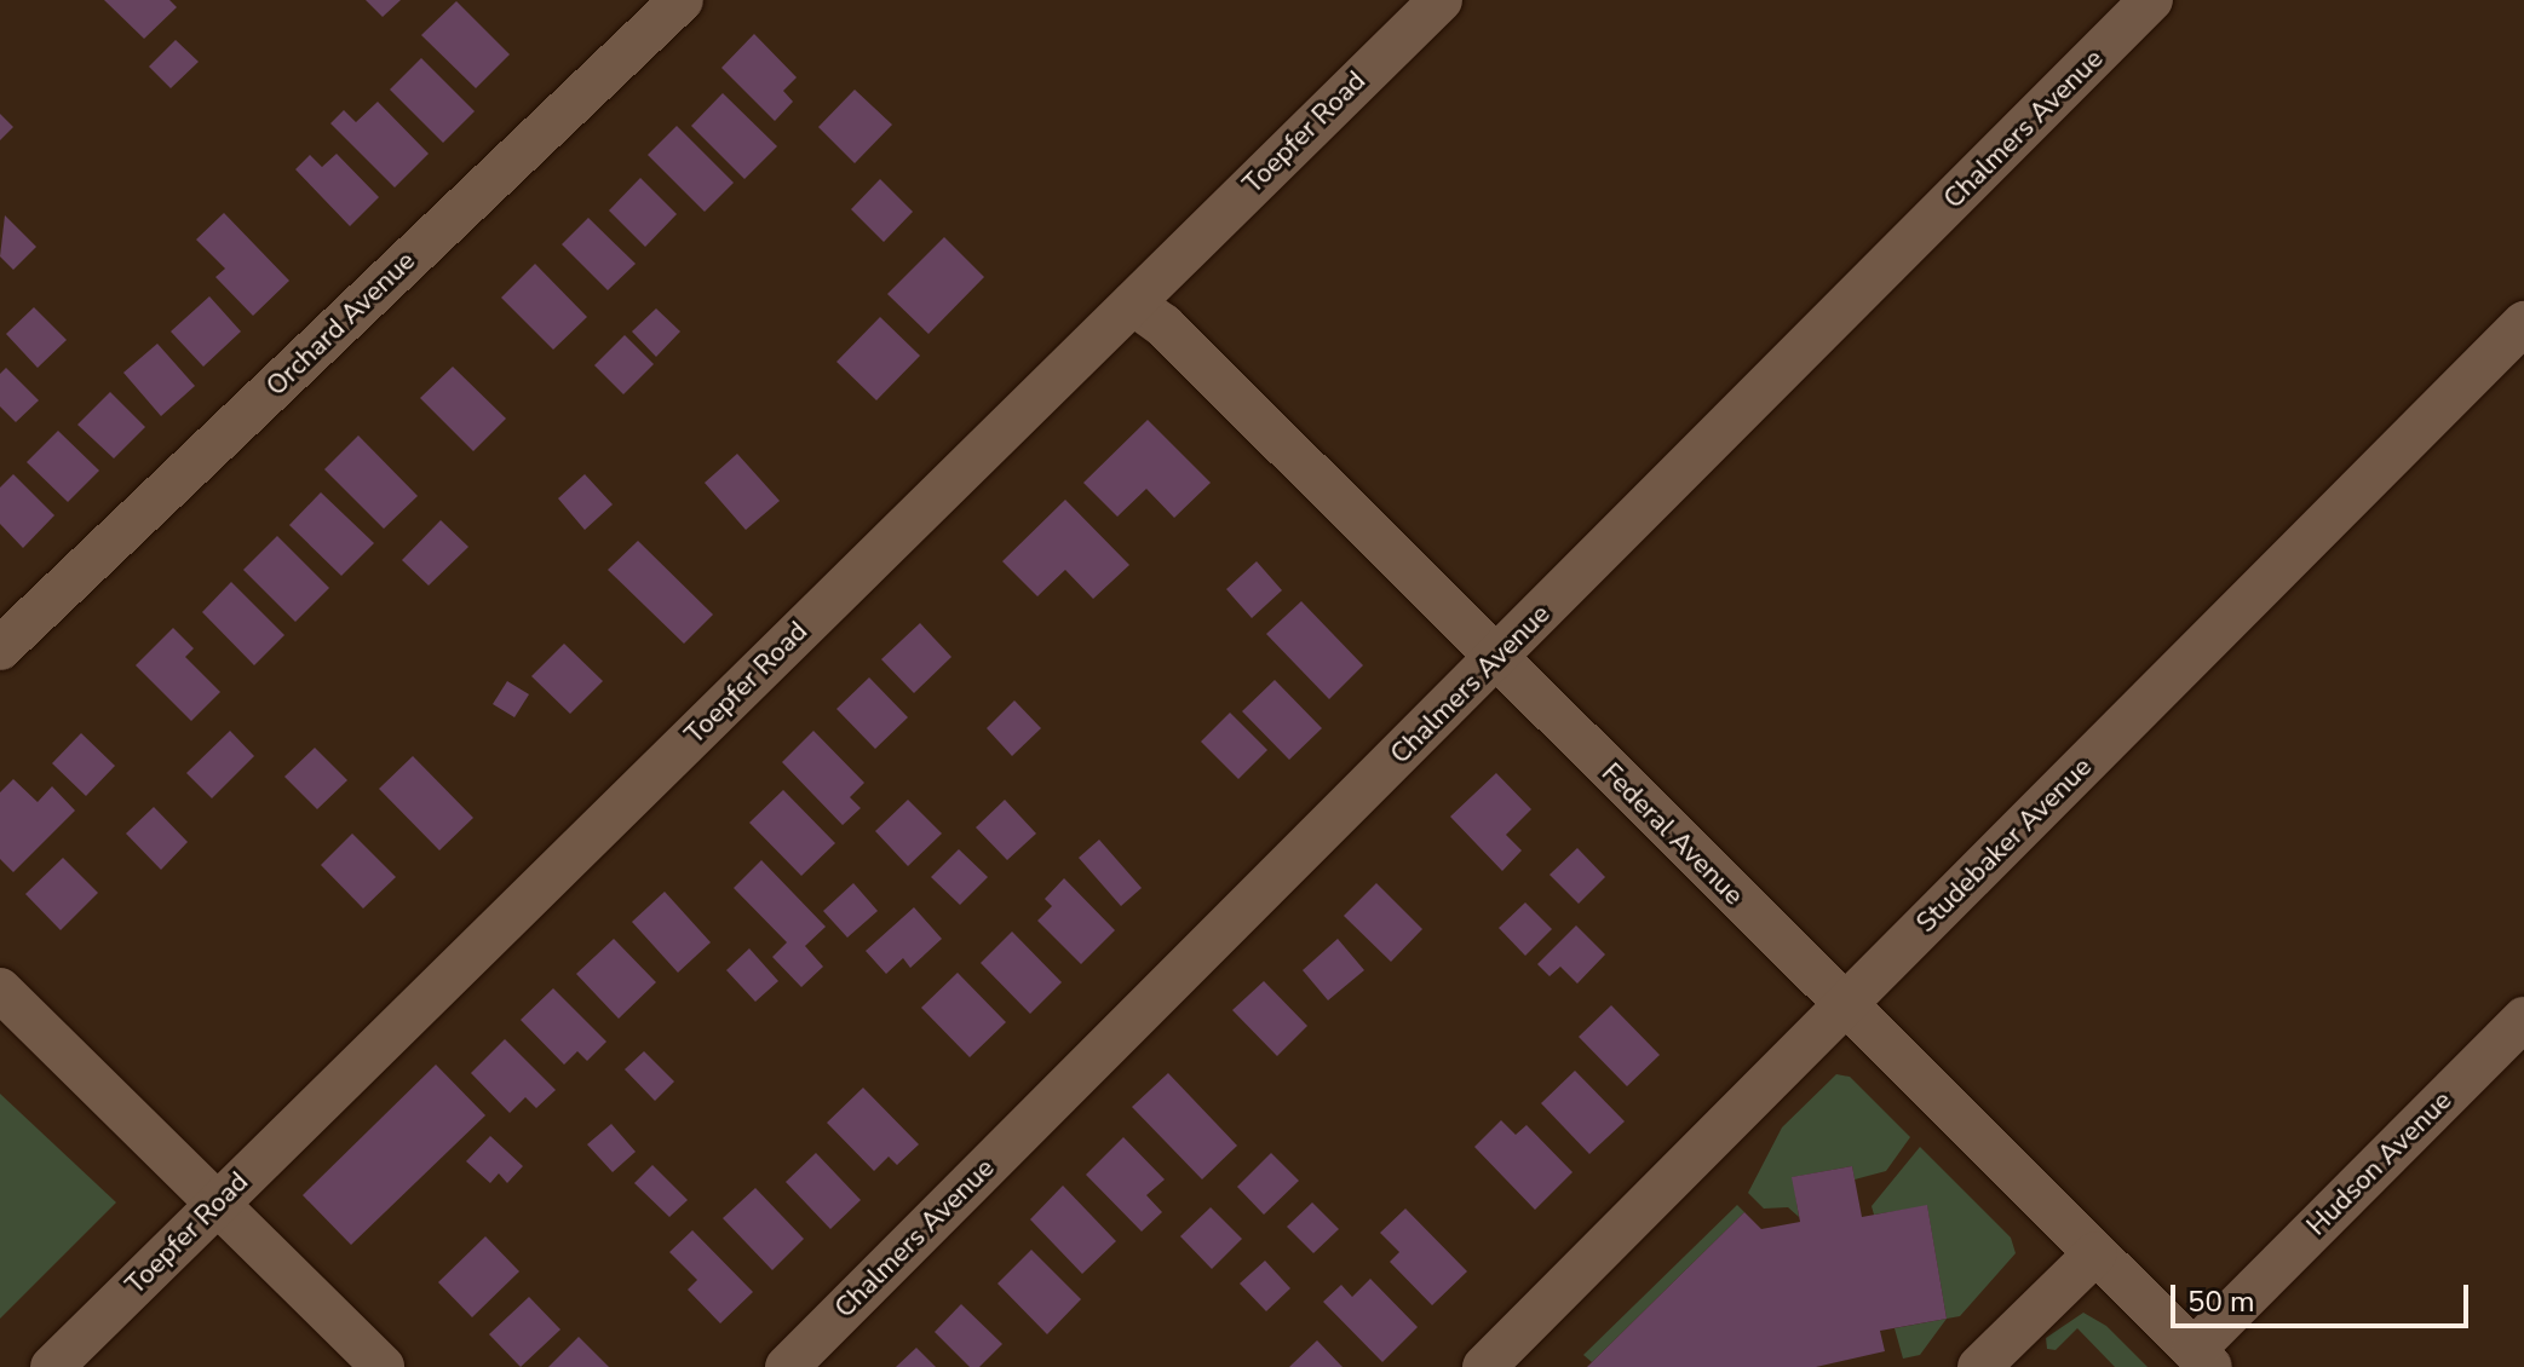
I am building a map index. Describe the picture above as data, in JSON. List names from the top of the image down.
{
  "streets": {
    "street": [
      "Chalmers Avenue",
      "Toepfer Road",
      "Orchard Avenue",
      "Federal Avenue",
      "Studebaker Avenue",
      "Hudson Avenue"
    ]
  },
  "crossings": [
    ["Chalmers Avenue", "Federal Avenue"],
    ["Toepfer Road", "Federal Avenue"],
    ["Federal Avenue", "Studebaker Avenue"],
    ["Federal Avenue", "Hudson Avenue"]
  ],
  "scale_bar": "50 m"
}
